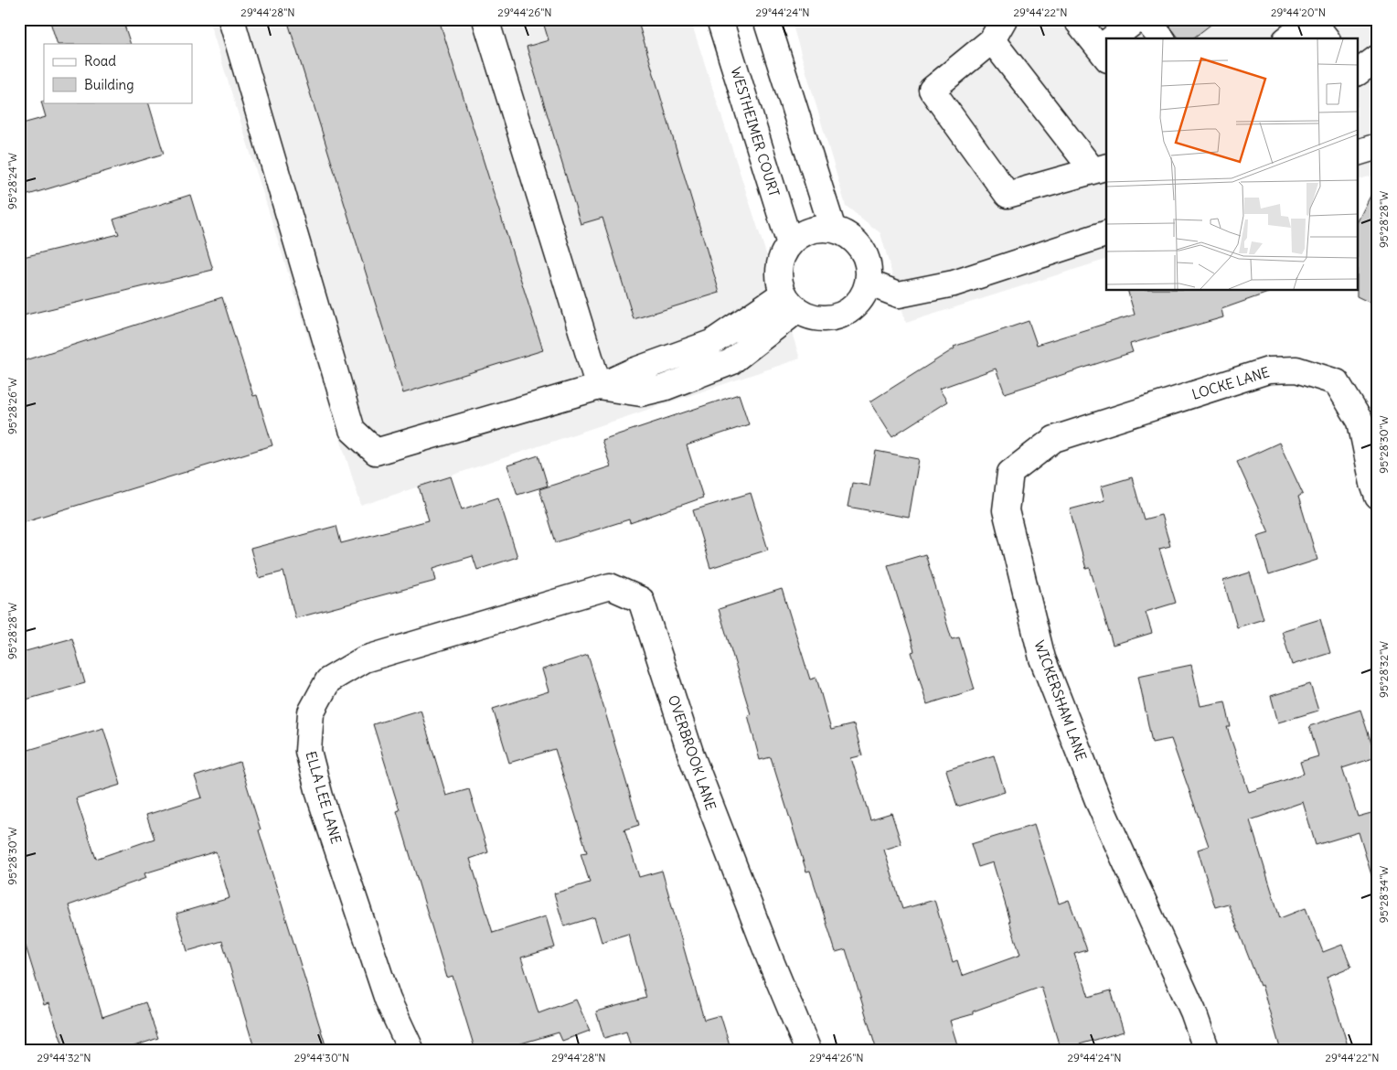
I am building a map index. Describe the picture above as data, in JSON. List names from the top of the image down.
{
  "streets": {
    "street": [
      "WESTHEIMER COURT",
      "LOCKE LANE",
      "WICKERSHAM LANE",
      "OVERBROOK LANE",
      "ELLA LEE LANE"
    ]
  },
  "crossings": [
    ["LOCKE LANE", "WICKERSHAM LANE"],
    ["OVERBROOK LANE", "ELLA LEE LANE"]
  ],
  "legend": ["Road", "Building"],
  "coordinates": [
    "29°44'28\"N",
    "29°44'26\"N",
    "29°44'24\"N",
    "29°44'22\"N",
    "29°44'20\"N",
    "95°28'24\"W",
    "95°28'28\"W",
    "95°28'26\"W",
    "95°28'30\"W",
    "95°28'32\"W",
    "95°28'34\"W",
    "29°44'32\"N",
    "29°44'30\"N"
  ]
}
